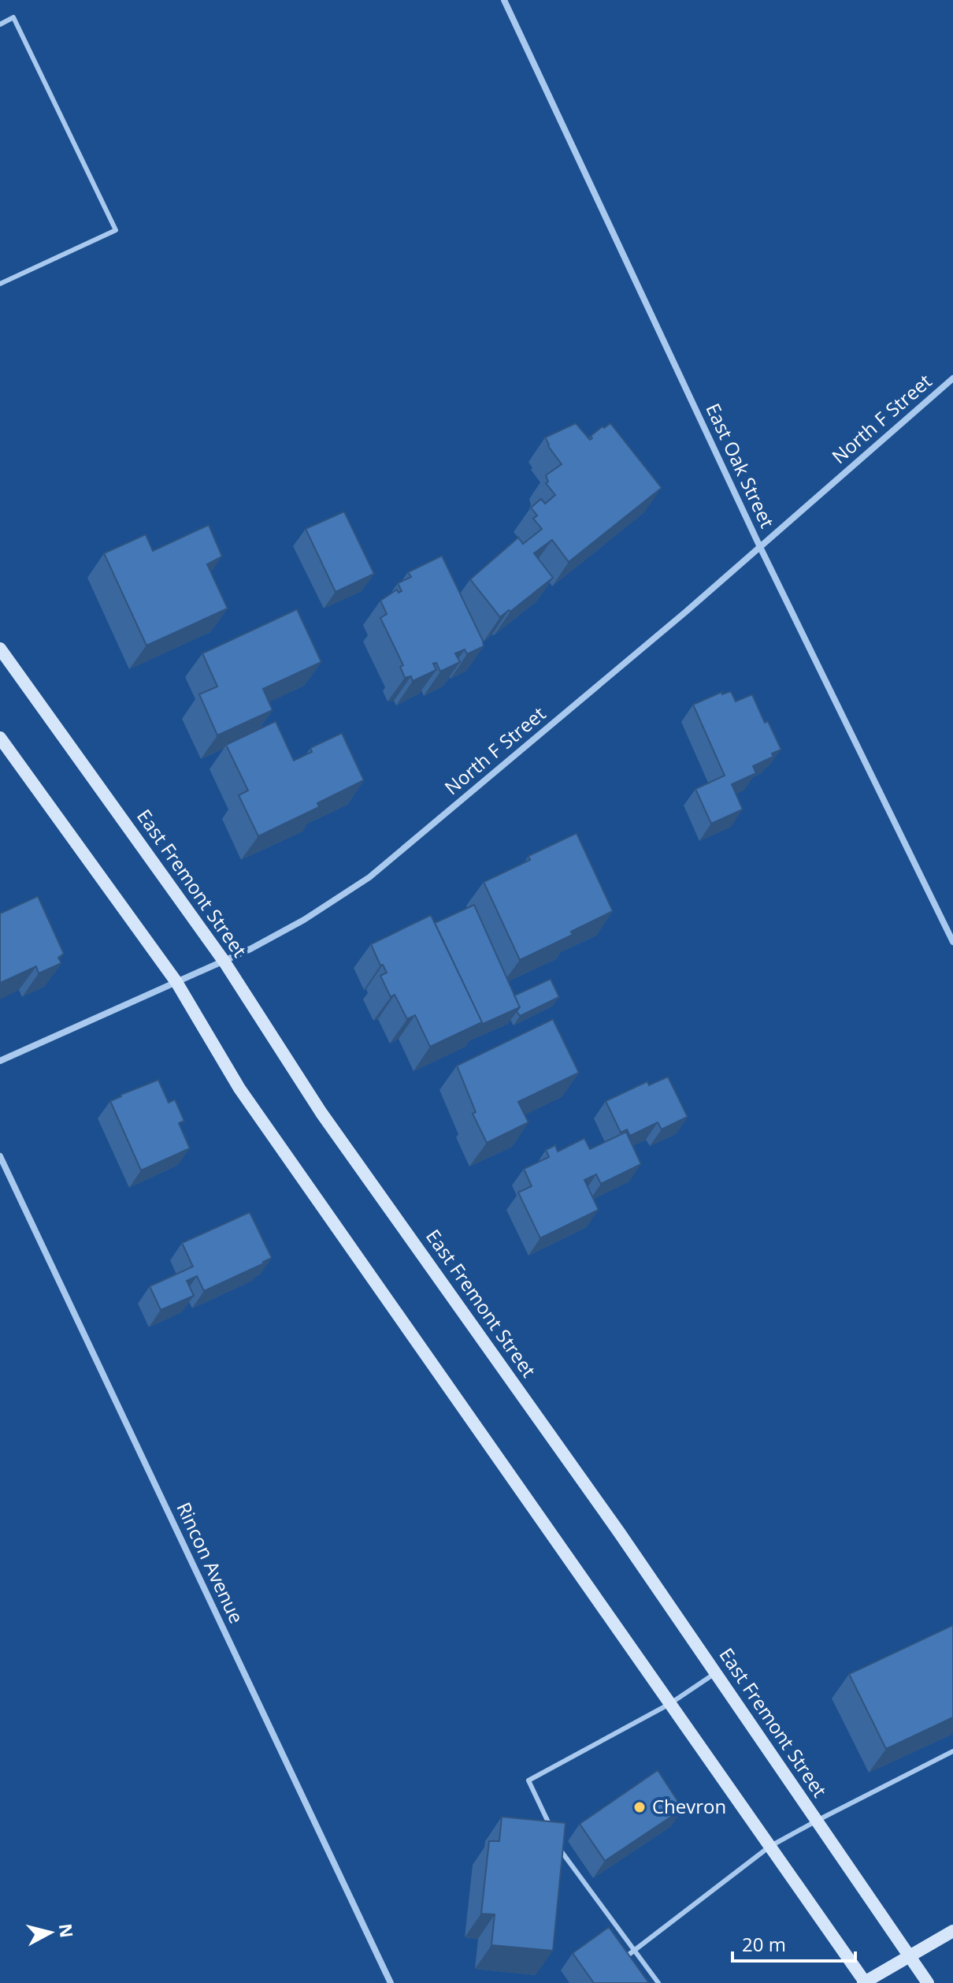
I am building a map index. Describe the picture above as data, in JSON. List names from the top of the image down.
{
  "streets": {
    "main road": ["East Fremont Street"],
    "street": ["North F Street", "East Oak Street", "Rincon Avenue"]
  },
  "crossings": [
    ["North F Street", "East Oak Street"],
    ["North F Street", "East Fremont Street"]
  ],
  "places": ["Chevron"],
  "scale_bar": "20 m",
  "north": "right"
}
